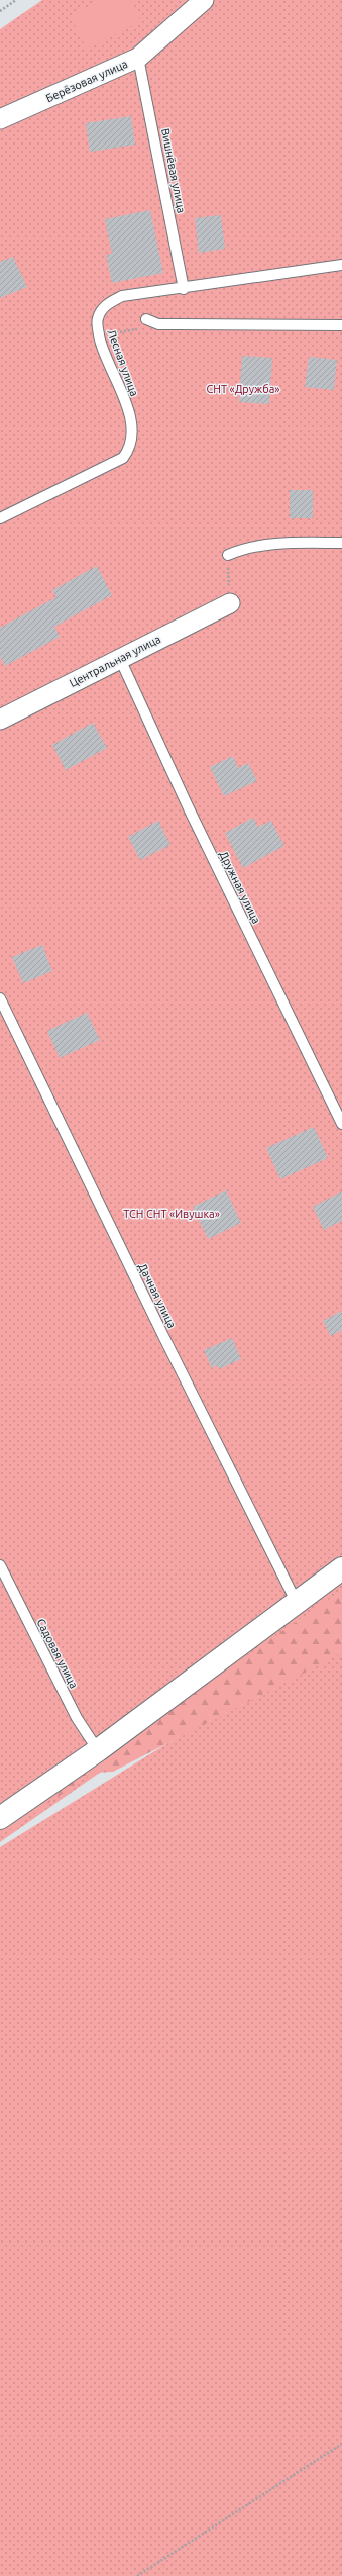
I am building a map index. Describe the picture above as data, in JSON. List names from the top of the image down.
{
  "streets": {
    "street": ["Берёзовая улица", "Центральная улица"],
    "lane": [
      "Вишнёвая улица",
      "Лесная улица",
      "Дружная улица",
      "Дачная улица",
      "Садовая улица"
    ]
  },
  "crossings": [
    ["Берёзовая улица", "Вишнёвая улица"],
    ["Вишнёвая улица", "Лесная улица"],
    ["Центральная улица", "Дружная улица"]
  ],
  "parks": ["СНТ «Дружба»", "ТСН СНТ «Ивушка»"]
}
